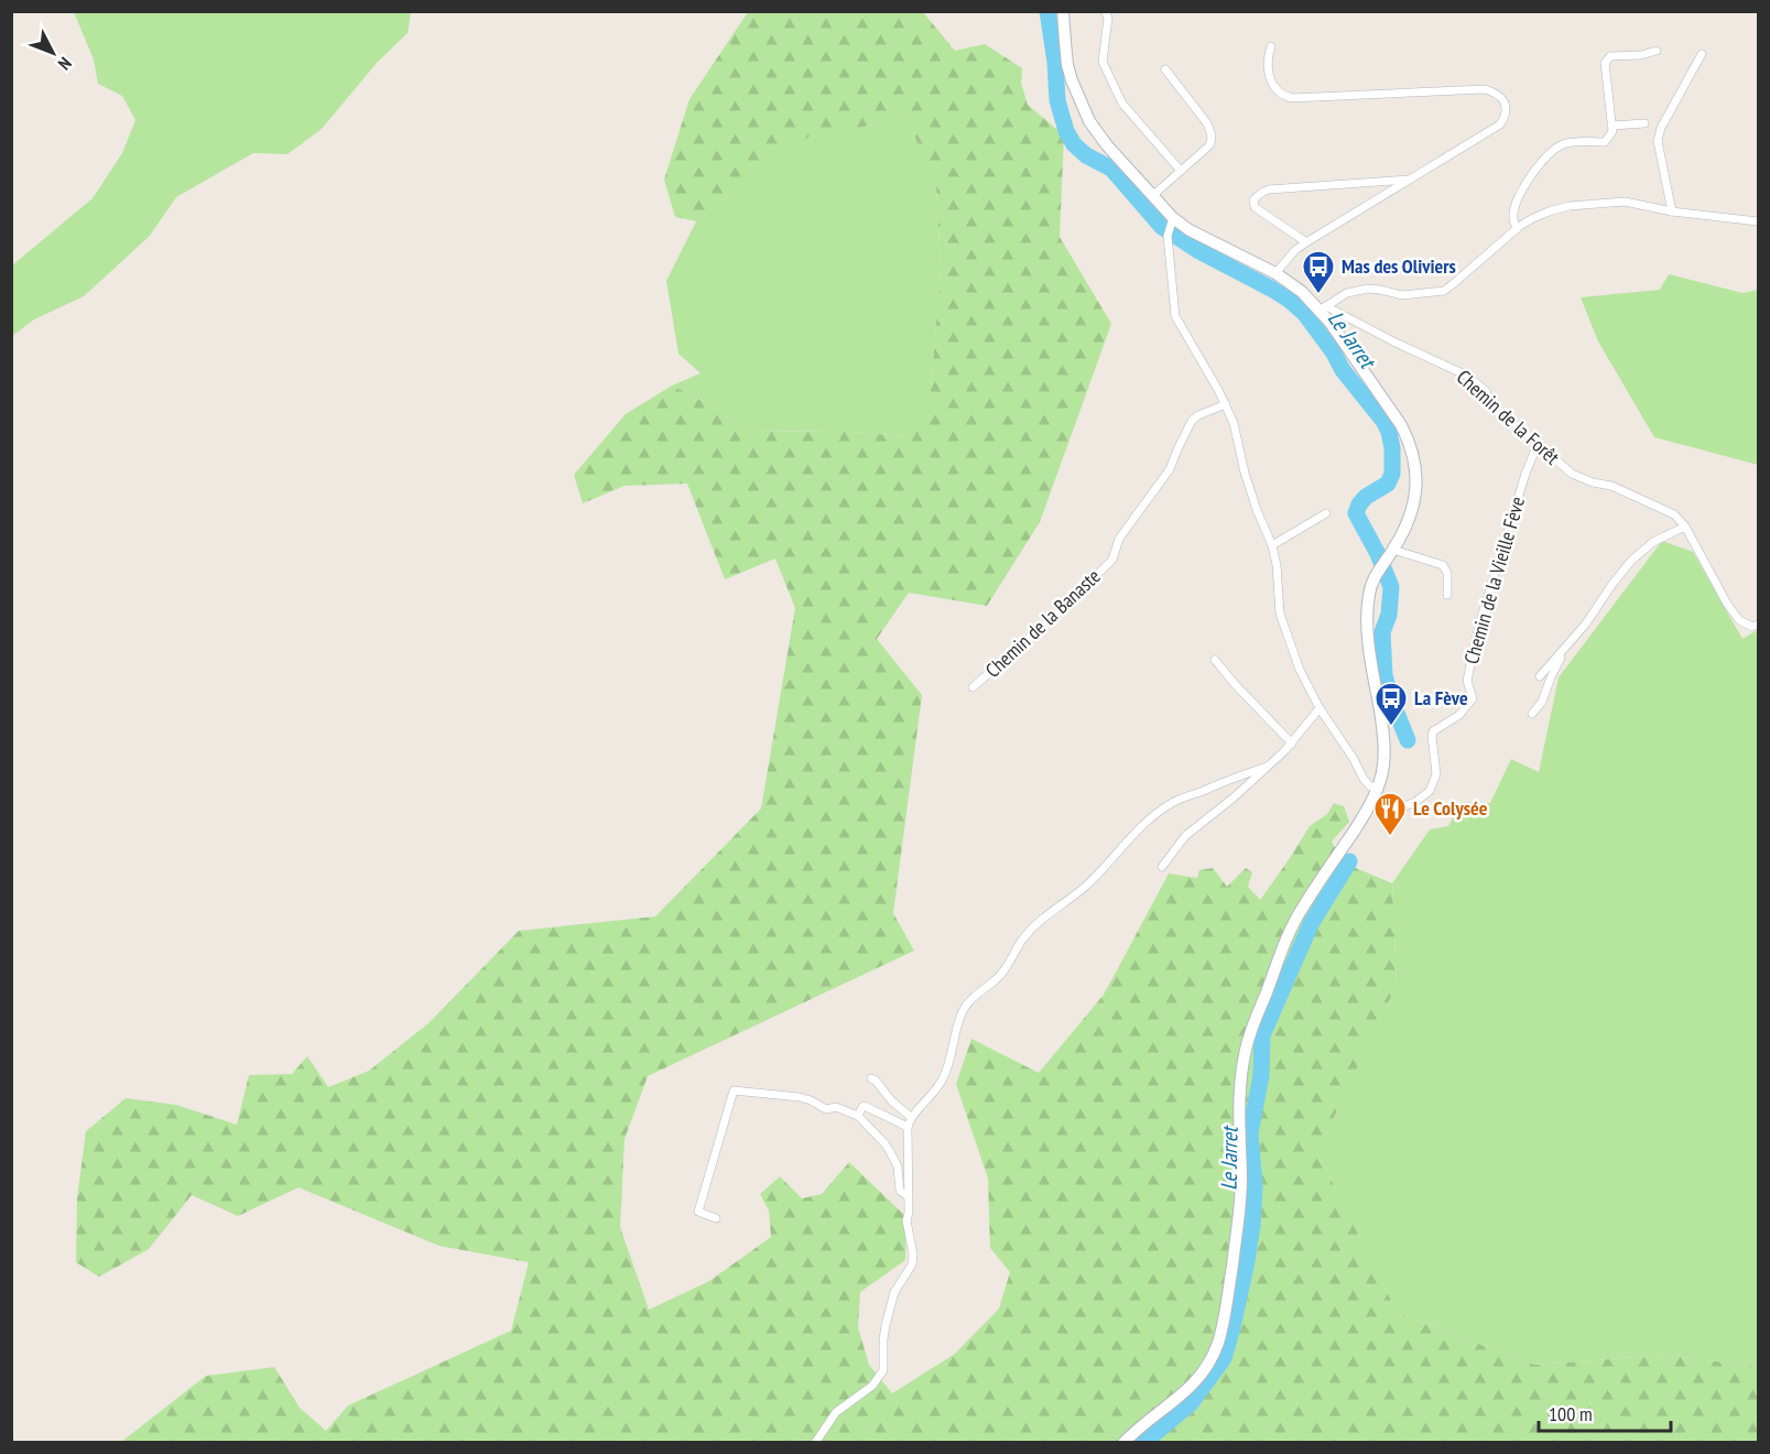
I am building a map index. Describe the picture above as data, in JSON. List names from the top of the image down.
{
  "streets": {
    "street": ["Chemin de la Forêt", "Chemin de la Vieille Fève", "Chemin de la Banaste"]
  },
  "crossings": [
    ["Chemin de la Forêt", "Chemin de la Vieille Fève"]
  ],
  "water": ["Le Jarret"],
  "places": {
    "bus stop": ["Mas des Oliviers", "La Fève"],
    "restaurant": ["Le Colysée"]
  },
  "scale_bar": "100 m",
  "north": "bottom right"
}
